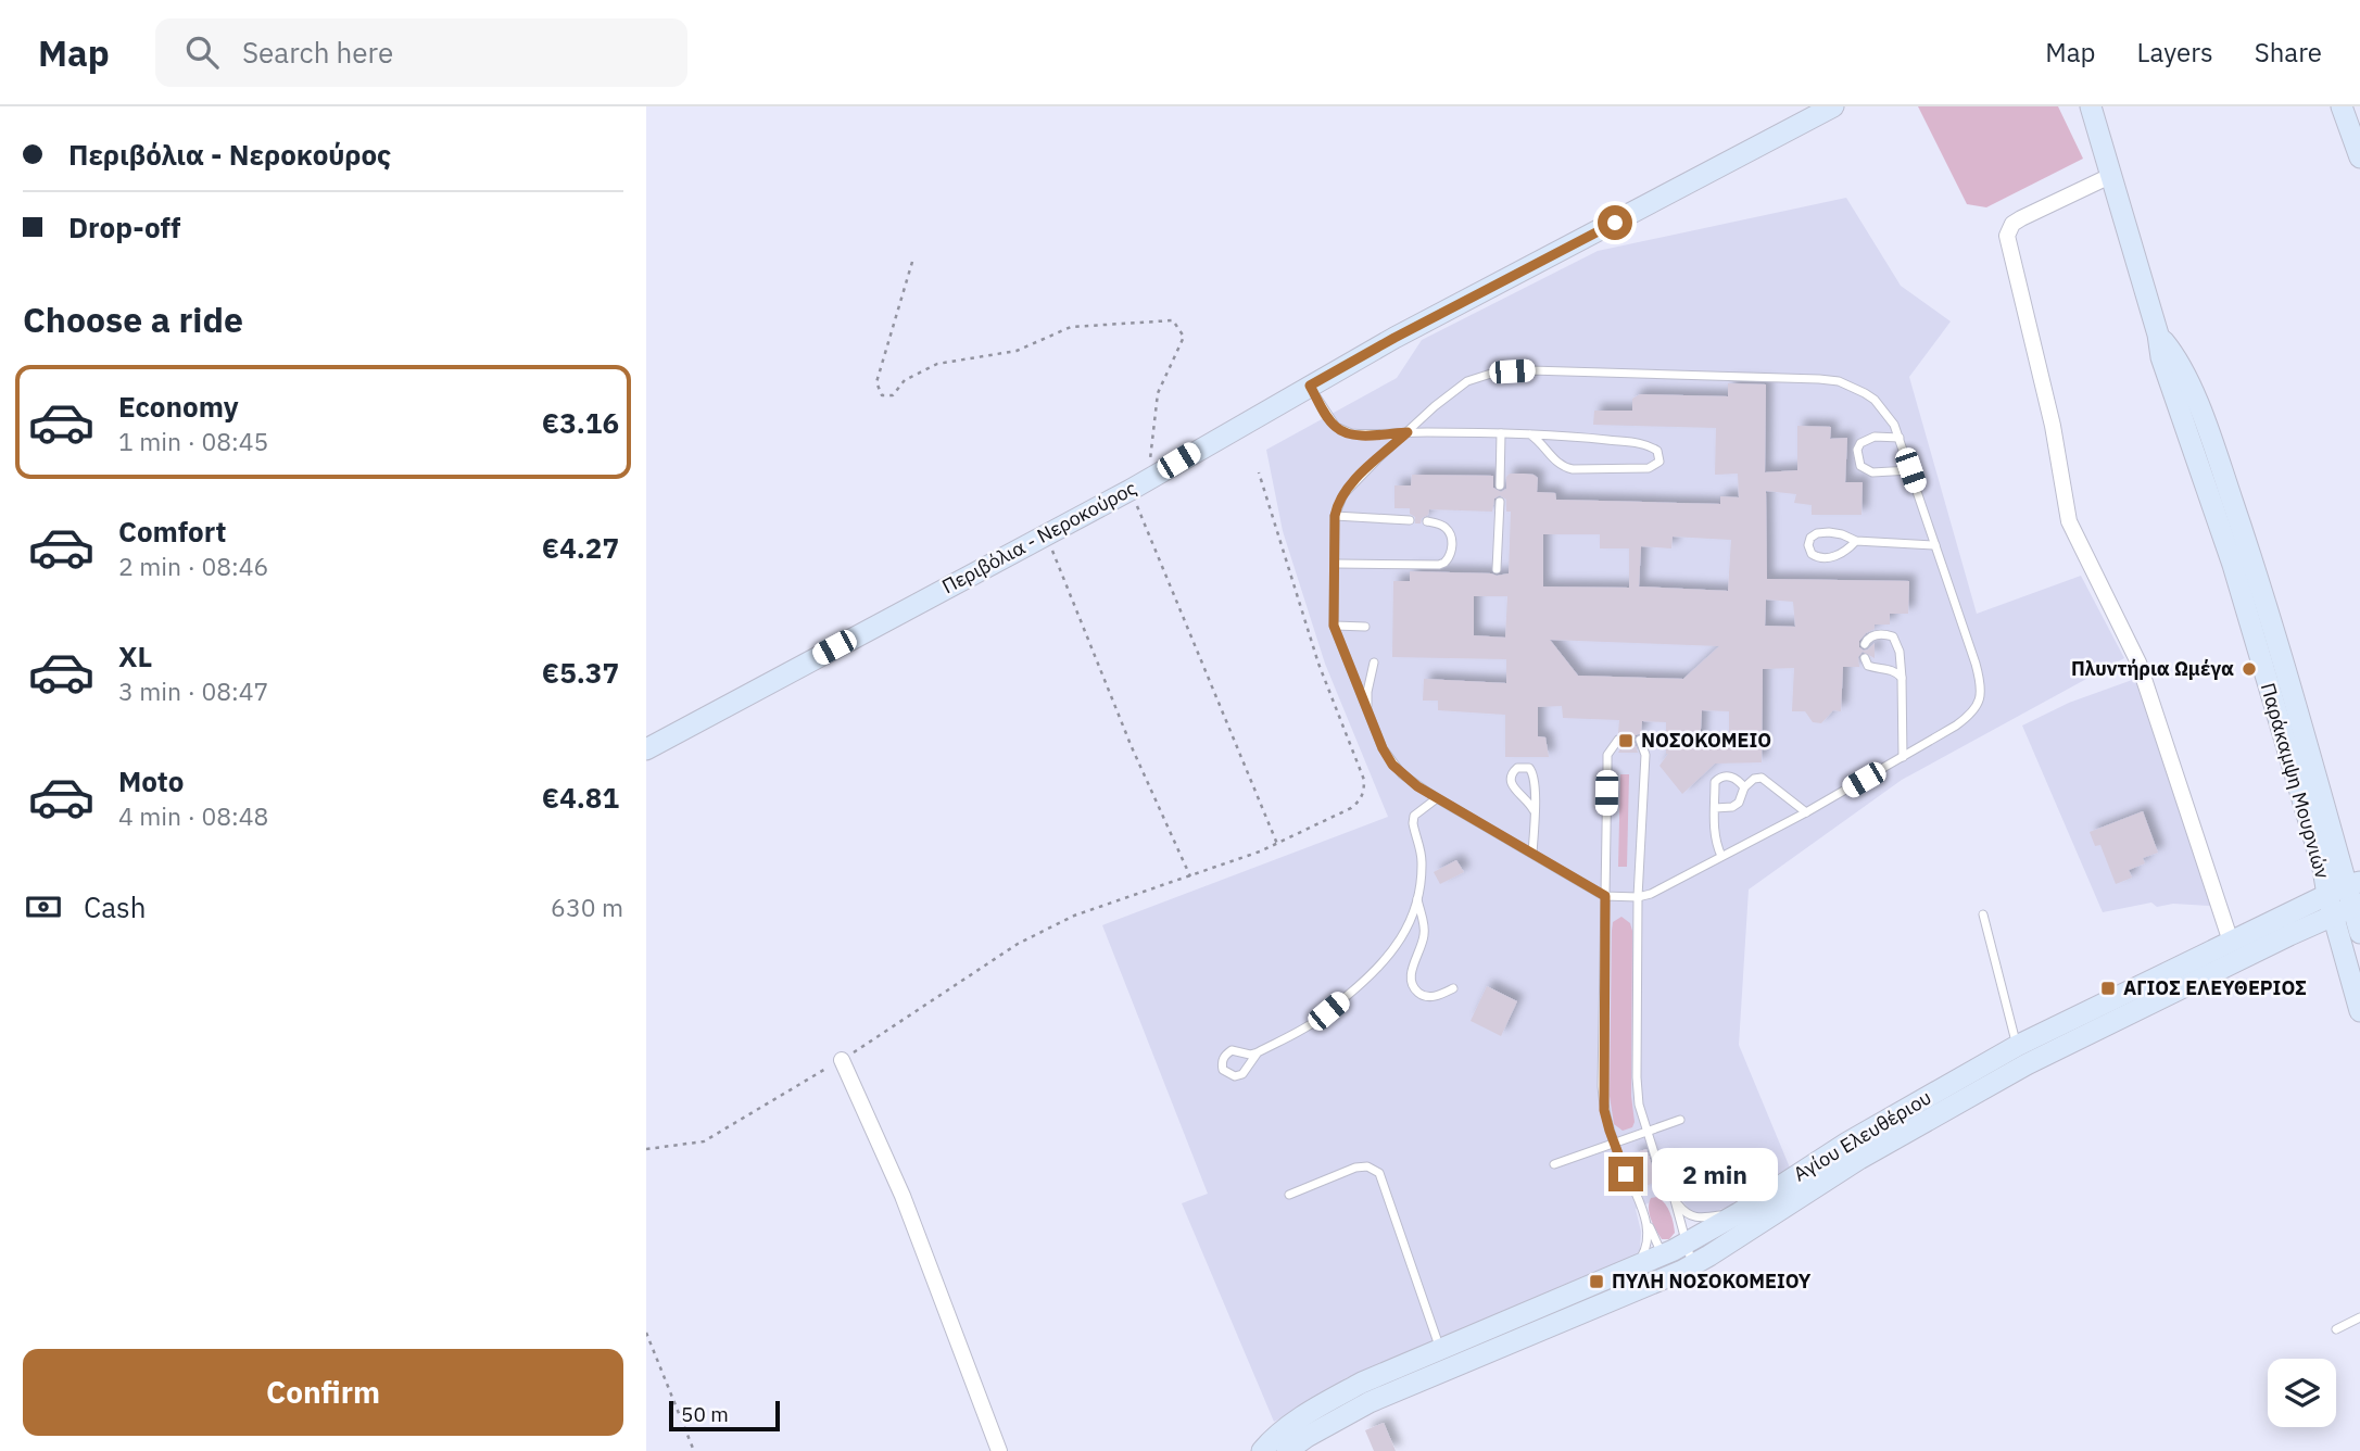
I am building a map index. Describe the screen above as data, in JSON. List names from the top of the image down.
{
  "streets": {
    "main road": ["Περιβόλια - Νεροκούρος", "Παράκαμψη Μουρνιών", "Αγίου Ελευθέριου"]
  },
  "crossings": [
    ["Παράκαμψη Μουρνιών", "Αγίου Ελευθέριου"]
  ],
  "places": {
    "other": ["Πλυντήρια Ωμέγα"],
    "transit": ["ΝΟΣΟΚΟΜΕΙΟ", "ΑΓΙΟΣ ΕΛΕΥΘΕΡΙΟΣ", "ΠΥΛΗ ΝΟΣΟΚΟΜΕΙΟΥ"]
  },
  "scale_bar": "50 m",
  "page": {
    "header": "Map",
    "search": "Search here",
    "nav": ["Map", "Layers", "Share"],
    "banner": ["Περιβόλια - Νεροκούρος", "Drop-off"],
    "heading": "Choose a ride",
    "list": [
      {
        "name": "Economy",
        "note": "1 min · 08:45",
        "value": "€3.16"
      },
      {
        "name": "Comfort",
        "note": "2 min · 08:46",
        "value": "€4.27"
      },
      {
        "name": "XL",
        "note": "3 min · 08:47",
        "value": "€5.37"
      },
      {
        "name": "Moto",
        "note": "4 min · 08:48",
        "value": "€4.81"
      }
    ],
    "pay": ["Cash", "630 m"],
    "bubble": "2 min",
    "buttons": "Confirm",
    "scale": "50 m"
  }
}
